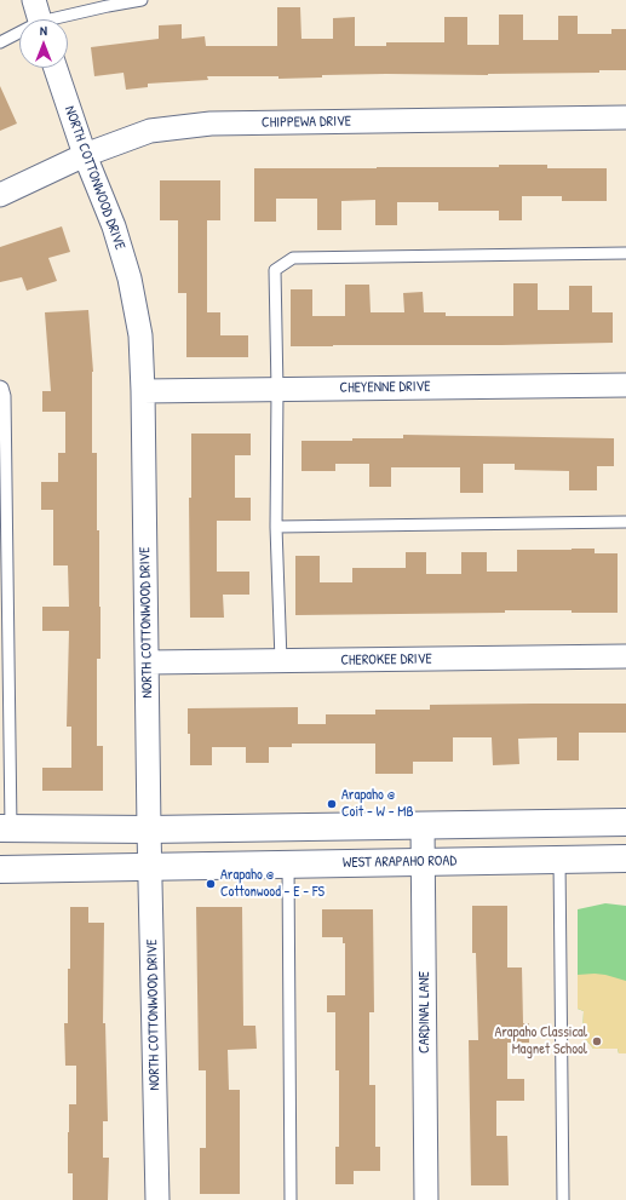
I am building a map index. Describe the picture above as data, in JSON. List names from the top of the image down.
{
  "streets": {
    "main road": ["WEST ARAPAHO ROAD"],
    "street": [
      "CHIPPEWA DRIVE",
      "NORTH COTTONWOOD DRIVE",
      "CHEYENNE DRIVE",
      "CHEROKEE DRIVE",
      "CARDINAL LANE"
    ]
  },
  "crossings": [
    ["CHIPPEWA DRIVE", "NORTH COTTONWOOD DRIVE"],
    ["NORTH COTTONWOOD DRIVE", "CHEYENNE DRIVE"],
    ["NORTH COTTONWOOD DRIVE", "CHEROKEE DRIVE"],
    ["NORTH COTTONWOOD DRIVE", "WEST ARAPAHO ROAD"],
    ["WEST ARAPAHO ROAD", "CARDINAL LANE"]
  ],
  "places": ["Arapaho @ Coit - W - MB", "Arapaho @ Cottonwood - E - FS", "Arapaho Classical Magnet School"],
  "north": "top"
}
